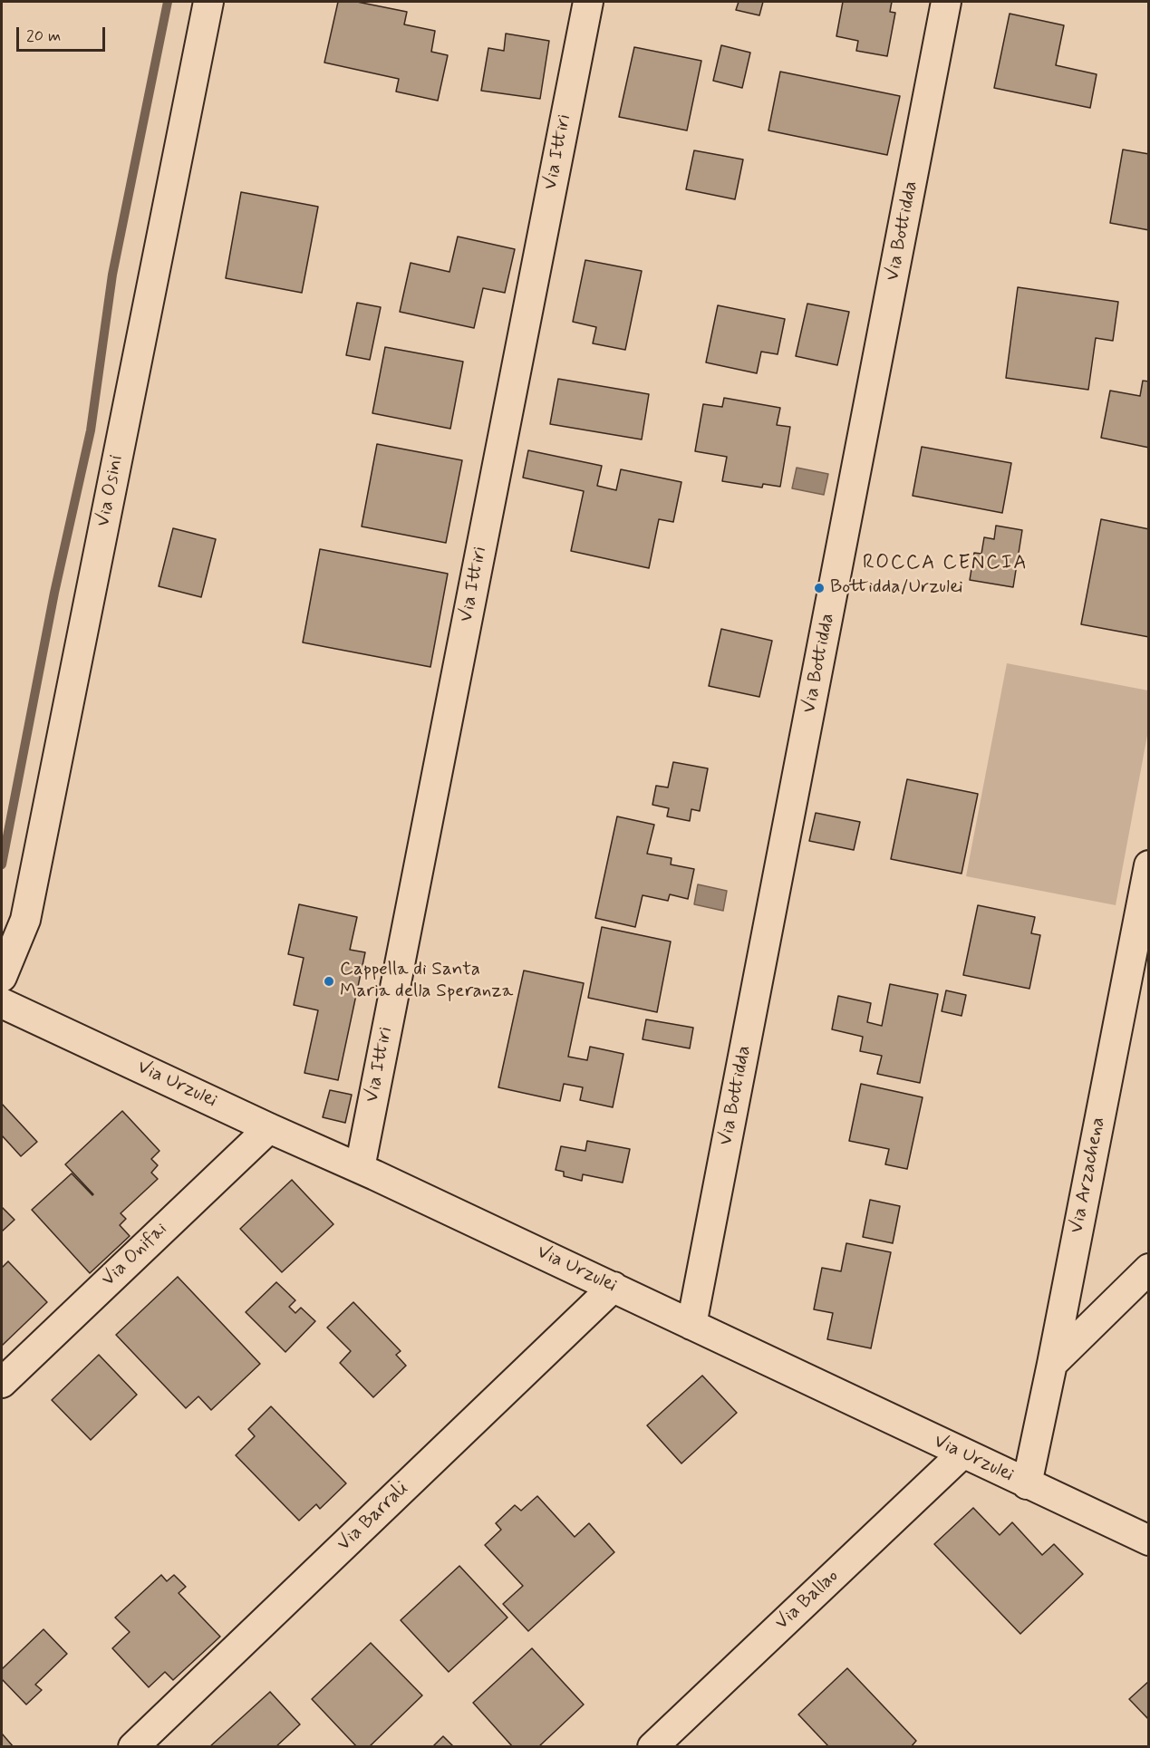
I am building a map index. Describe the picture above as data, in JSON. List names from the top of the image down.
{
  "streets": {
    "street": [
      "Via Ittiri",
      "Via Bottidda",
      "Via Osini",
      "Via Urzulei",
      "Via Arzachena",
      "Via Onifai",
      "Via Barrali",
      "Via Ballao"
    ]
  },
  "crossings": [
    ["Via Ittiri", "Via Urzulei"],
    ["Via Bottidda", "Via Urzulei"],
    ["Via Urzulei", "Via Arzachena"],
    ["Via Urzulei", "Via Onifai"],
    ["Via Urzulei", "Via Barrali"],
    ["Via Urzulei", "Via Ballao"]
  ],
  "districts": ["ROCCA CENCIA"],
  "places": ["Bottidda/Urzulei", "Cappella di Santa Maria della Speranza"],
  "scale_bar": "20 m"
}
